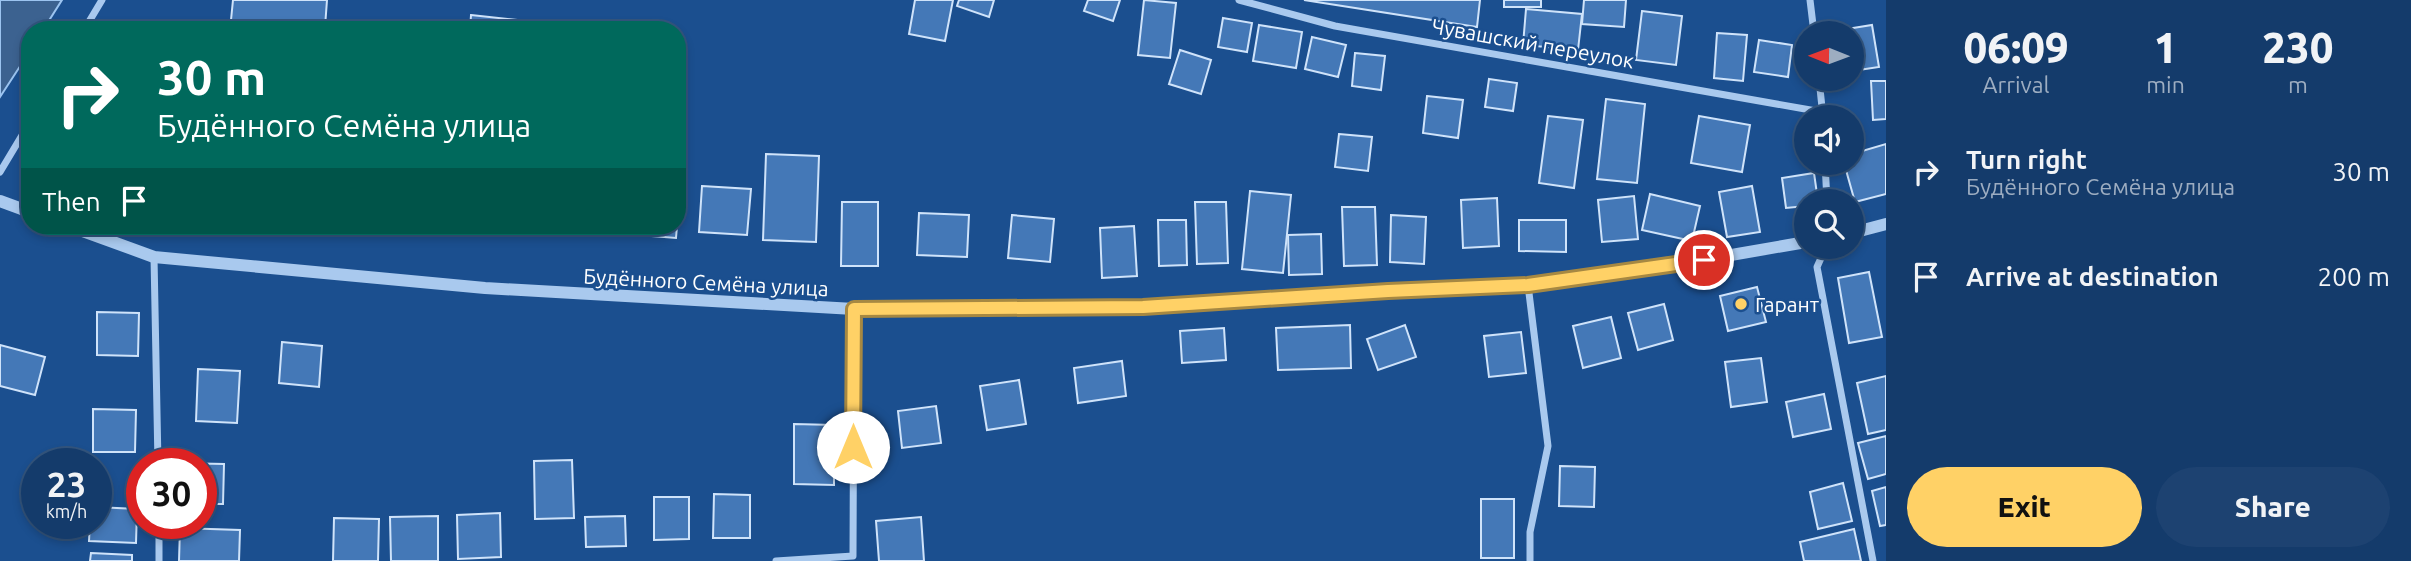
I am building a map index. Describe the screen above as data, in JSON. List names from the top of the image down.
{
  "streets": {
    "street": ["Чувашский переулок", "Будённого Семёна улица"]
  },
  "places": ["Гарант"],
  "north": "left",
  "page": {
    "eta": [
      "06:09",
      "Arrival",
      "1",
      "min",
      "230",
      "m"
    ],
    "turn": ["30 m", "Будённого Семёна улица"],
    "list": [
      {
        "name": "Turn right",
        "note": "Будённого Семёна улица",
        "value": "30 m"
      },
      {
        "name": "Arrive at destination",
        "value": "200 m"
      }
    ],
    "then": "Then",
    "speed": "23 km/h",
    "limit": "30",
    "buttons": ["Exit", "Share"]
  }
}
